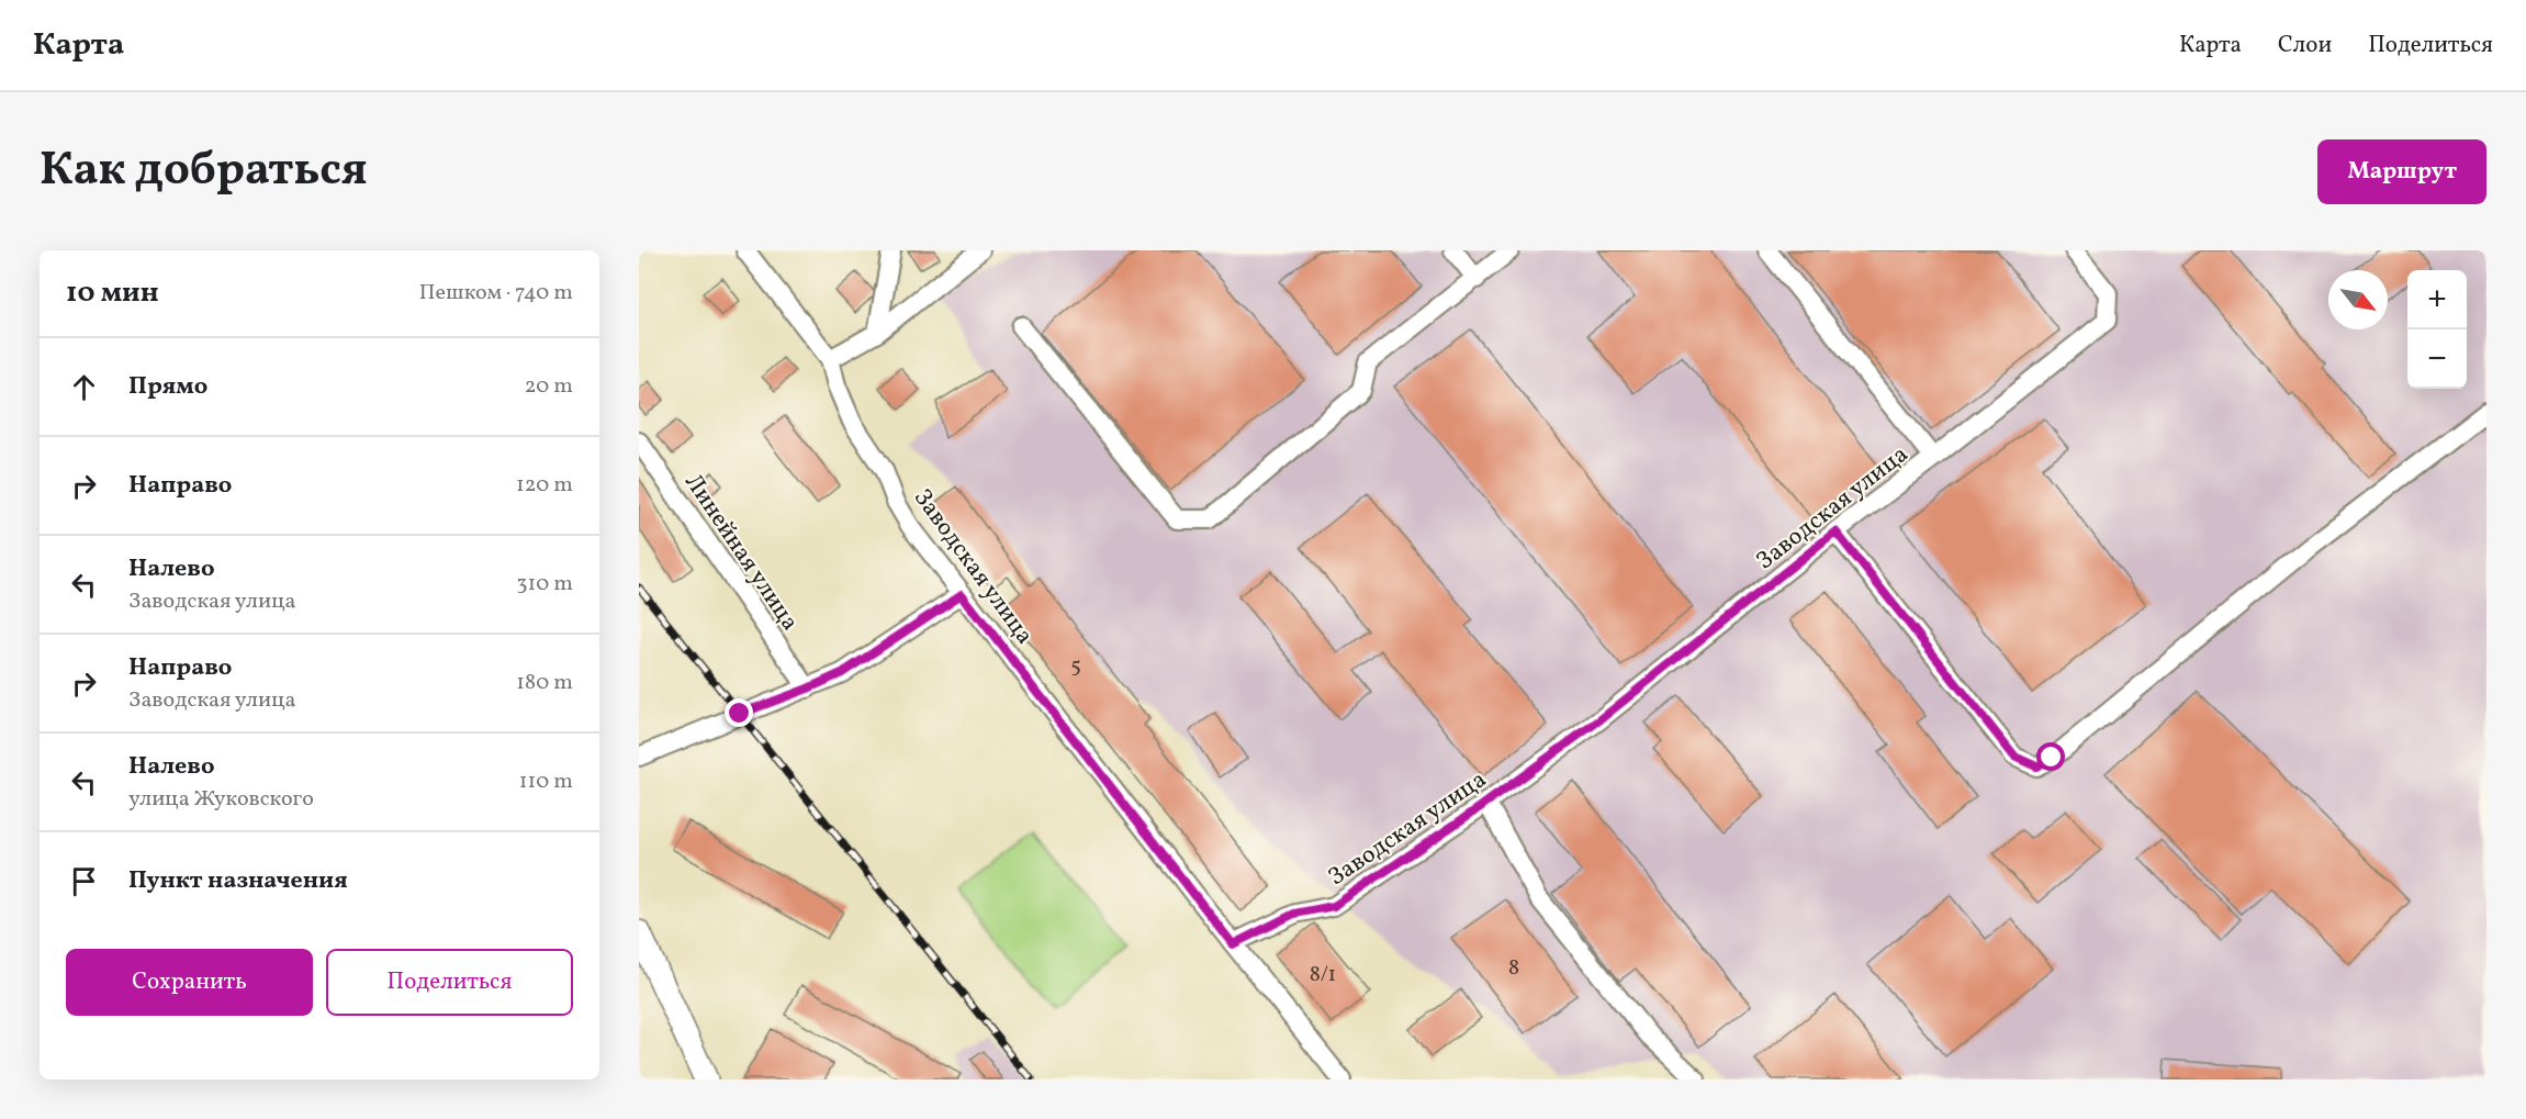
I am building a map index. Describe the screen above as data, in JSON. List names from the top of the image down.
{
  "streets": {
    "street": ["Заводская улица", "Линейная улица"]
  },
  "house_numbers": ["5", "8", "8/1"],
  "north": "bottom right",
  "page": {
    "header": "Карта",
    "nav": ["Карта", "Слои", "Поделиться"],
    "title": "Как добраться",
    "buttons": [
      "Маршрут",
      ["Сохранить", "Поделиться"]
    ],
    "heading": ["10 мин", "Пешком · 740 m"],
    "map_buttons": ["+", "−"],
    "list": [
      ["Прямо", "20 m"],
      ["Направо", "120 m"],
      ["Налево", "Заводская улица", "310 m"],
      ["Направо", "Заводская улица", "180 m"],
      ["Налево", "улица Жуковского", "110 m"],
      "Пункт назначения"
    ]
  }
}
